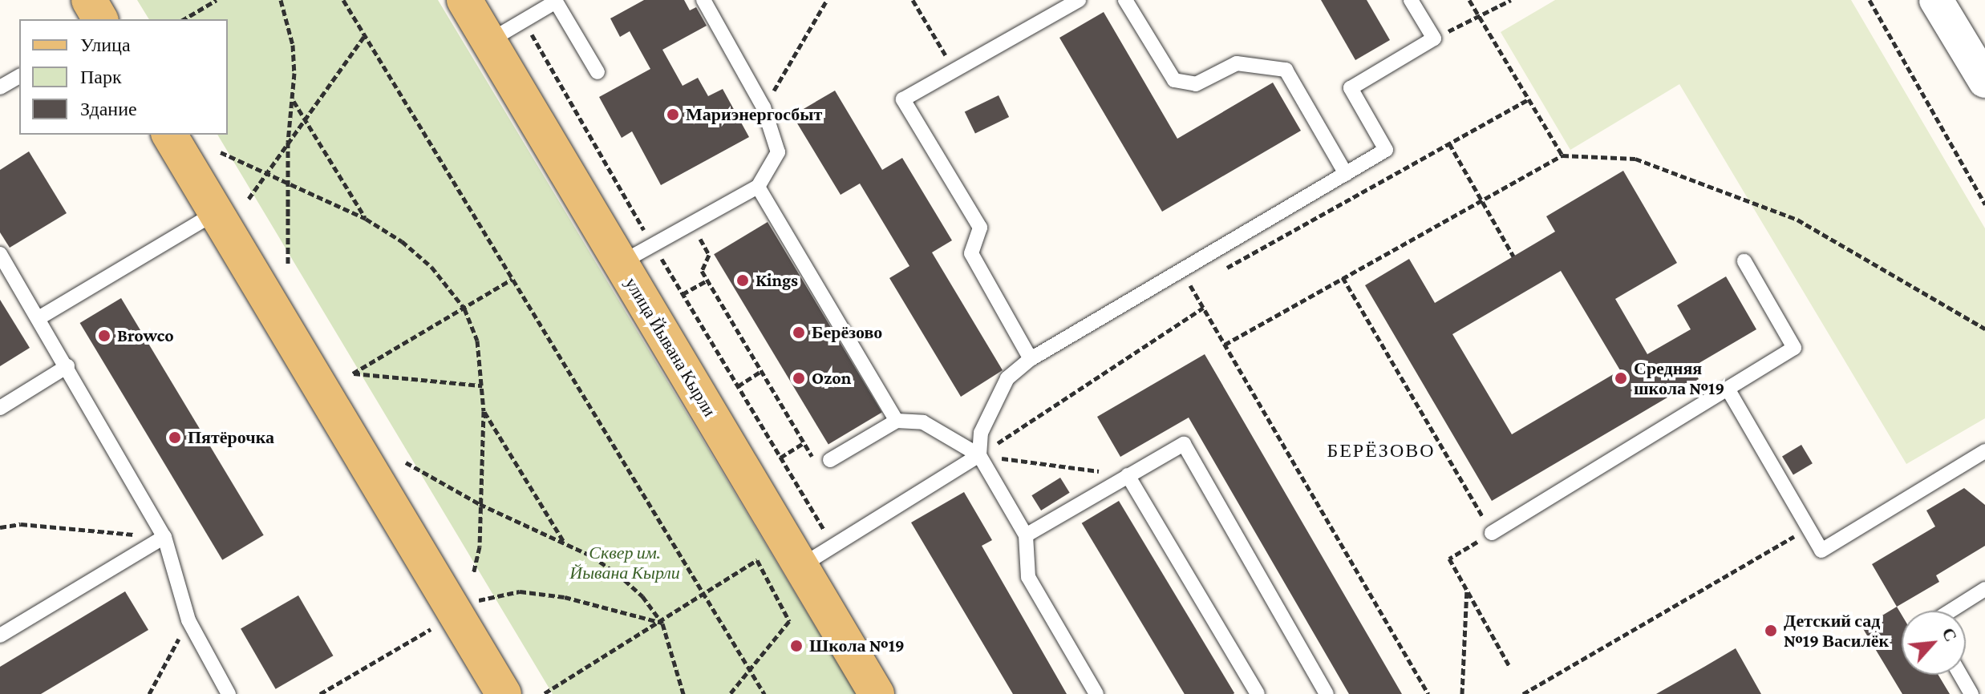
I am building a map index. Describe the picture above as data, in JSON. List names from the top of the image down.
{
  "streets": {
    "main road": ["улица Йывана Кырли"]
  },
  "districts": ["БЕРЁЗОВО"],
  "parks": ["Сквер им. Йывана Кырли"],
  "places": [
    "Мариэнергосбыт",
    "Kings",
    "Берёзово",
    "Browco",
    "Ozon",
    "Средняя школа №19",
    "Пятёрочка",
    "Детский сад №19 Василёк",
    "Школа №19"
  ],
  "legend": ["Улица", "Парк", "Здание"],
  "north": "top right"
}
